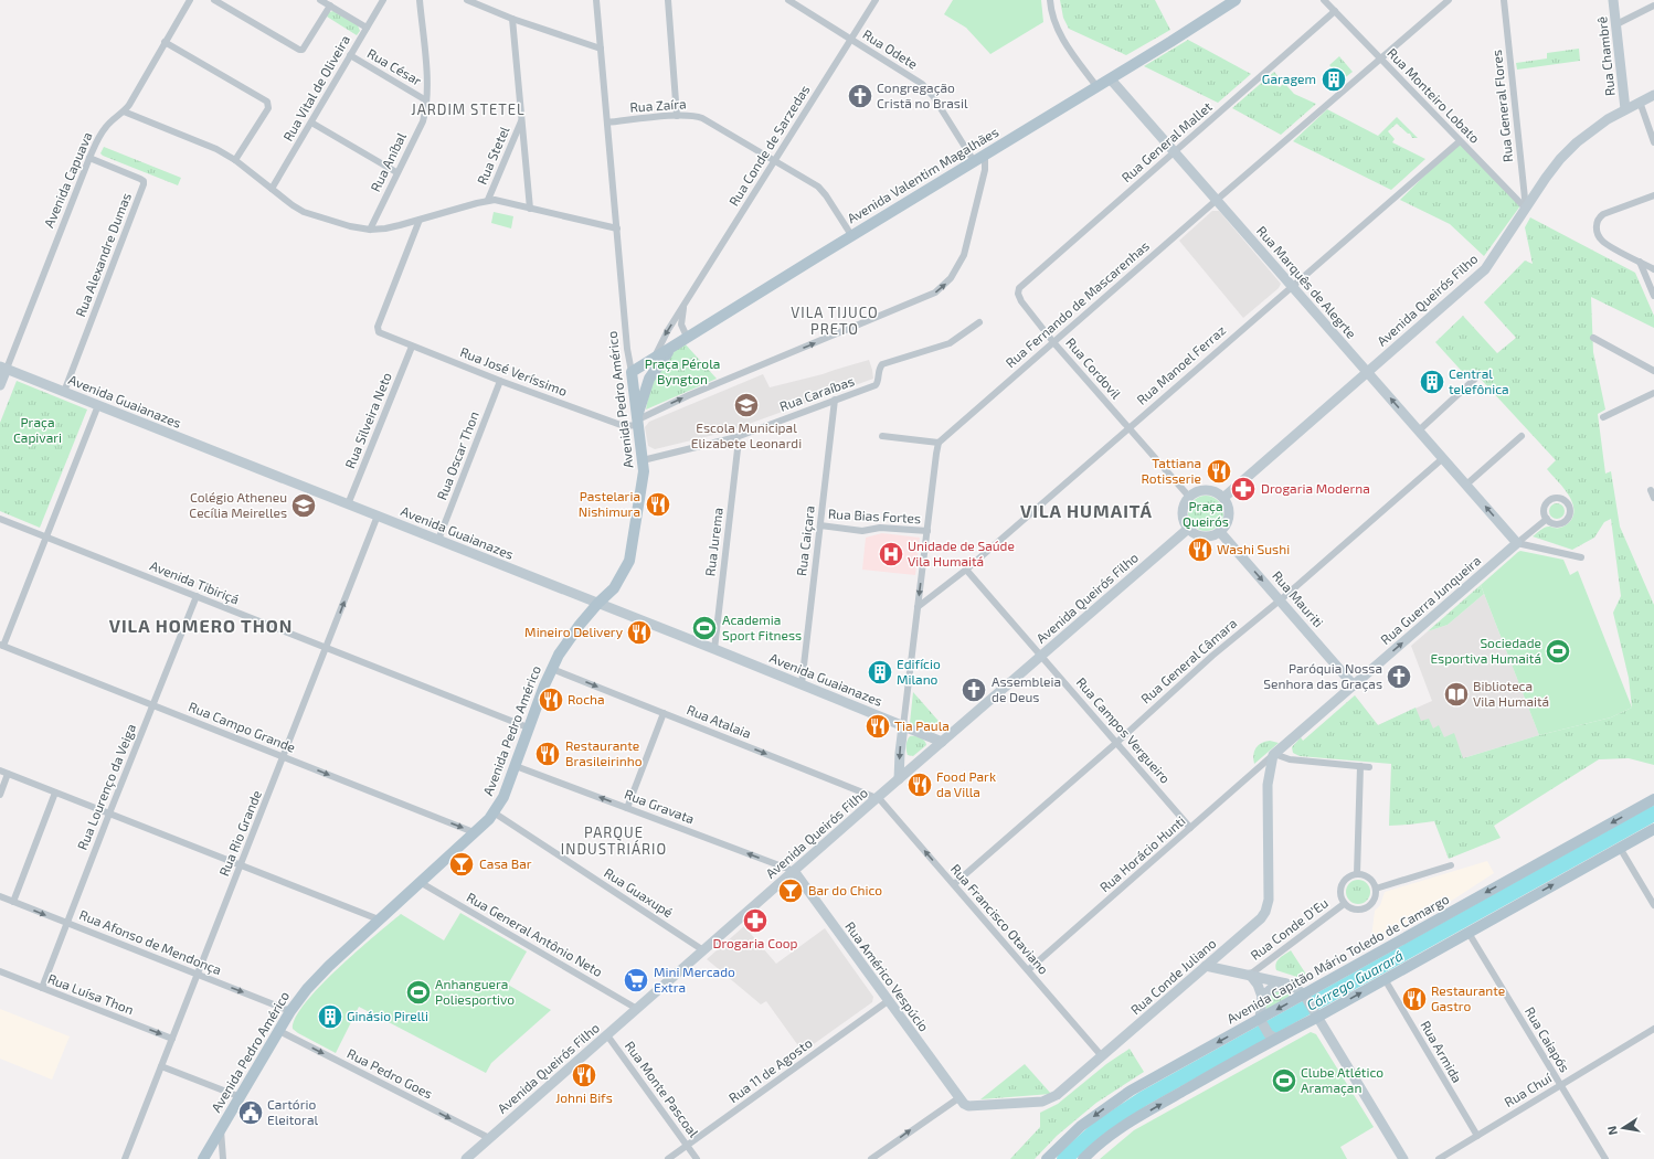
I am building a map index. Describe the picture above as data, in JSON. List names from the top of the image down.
{
  "streets": {
    "main road": [
      "Rua Chambrê",
      "Avenida Valentim Magalhães",
      "Avenida Capuava",
      "Rua Marquês de Alegrte",
      "Avenida Queirós Filho",
      "Avenida Pedro Américo",
      "Avenida Guaianazes",
      "Rua Mauriti",
      "Rua Guerra Junqueira",
      "Avenida Capitão Mário Toledo de Camargo",
      "Rua Américo Vespúcio",
      "Rua Conde Juliano"
    ],
    "street": [
      "Rua Odete",
      "Rua César",
      "Rua Vital de Oliveira",
      "Rua Monteiro Lobato",
      "Rua Zaíra",
      "Rua General Flores",
      "Rua General Mallet",
      "Rua Conde de Sarzedas",
      "Rua Stetel",
      "Rua Aníbal",
      "Rua Alexandre Dumas",
      "Rua Fernando de Mascarenhas",
      "Rua Manoel Ferraz",
      "Rua Cordovil",
      "Rua José Veríssimo",
      "Rua Caraíbas",
      "Rua Silveira Neto",
      "Rua Oscar Thon",
      "Rua Bias Fortes",
      "Rua Caiçara",
      "Rua Jurema",
      "Avenida Tibiriçá",
      "Rua General Câmara",
      "Rua Atalaia",
      "Rua Campo Grande",
      "Rua Campos Vergueiro",
      "Rua Lourenço da Veiga",
      "Rua Gravata",
      "Rua Rio Grande",
      "Rua Horácio Hunti",
      "Rua Guaxupé",
      "Rua Francisco Otaviano",
      "Rua Conde D'Eu",
      "Rua General Antônio Neto",
      "Rua Afonso de Mendonça",
      "Rua Luísa Thon",
      "Rua Caiapós",
      "Rua Armida",
      "Rua 11 de Agosto",
      "Rua Pedro Goes",
      "Rua Monte Pascoal",
      "Rua Chuí"
    ]
  },
  "crossings": [
    ["Rua Odete", "Rua Conde de Sarzedas"],
    ["Rua Odete", "Avenida Valentim Magalhães"],
    ["Rua Chambrê", "Avenida Queirós Filho"],
    ["Rua César", "Rua Vital de Oliveira"],
    ["Rua César", "Rua Aníbal"],
    ["Rua Monteiro Lobato", "Rua General Flores"],
    ["Rua Monteiro Lobato", "Rua General Mallet"],
    ["Rua Monteiro Lobato", "Avenida Queirós Filho"],
    ["Rua Monteiro Lobato", "Rua Fernando de Mascarenhas"],
    ["Rua Monteiro Lobato", "Rua Manoel Ferraz"],
    ["Rua Zaíra", "Rua Conde de Sarzedas"],
    ["Rua Zaíra", "Avenida Valentim Magalhães"],
    ["Rua Zaíra", "Avenida Pedro Américo"],
    ["Rua General Flores", "Avenida Queirós Filho"],
    ["Rua General Mallet", "Rua Marquês de Alegrte"],
    ["Rua General Mallet", "Rua Cordovil"],
    ["Rua Conde de Sarzedas", "Avenida Valentim Magalhães"],
    ["Avenida Valentim Magalhães", "Rua Marquês de Alegrte"],
    ["Avenida Valentim Magalhães", "Avenida Pedro Américo"],
    ["Avenida Capuava", "Rua Alexandre Dumas"],
    ["Avenida Capuava", "Avenida Guaianazes"],
    ["Rua Alexandre Dumas", "Avenida Guaianazes"],
    ["Rua Marquês de Alegrte", "Avenida Queirós Filho"],
    ["Rua Marquês de Alegrte", "Rua Fernando de Mascarenhas"],
    ["Rua Marquês de Alegrte", "Rua Manoel Ferraz"],
    ["Rua Marquês de Alegrte", "Rua Guerra Junqueira"],
    ["Rua Marquês de Alegrte", "Rua General Câmara"],
    ["Avenida Queirós Filho", "Rua Cordovil"],
    ["Avenida Queirós Filho", "Avenida Guaianazes"],
    ["Avenida Queirós Filho", "Rua Mauriti"],
    ["Avenida Queirós Filho", "Rua Atalaia"],
    ["Avenida Queirós Filho", "Rua Campos Vergueiro"],
    ["Avenida Queirós Filho", "Rua Gravata"],
    ["Avenida Queirós Filho", "Rua Guaxupé"],
    ["Avenida Queirós Filho", "Rua Francisco Otaviano"],
    ["Avenida Queirós Filho", "Rua General Antônio Neto"],
    ["Avenida Queirós Filho", "Rua Américo Vespúcio"],
    ["Avenida Queirós Filho", "Rua Pedro Goes"],
    ["Avenida Queirós Filho", "Rua Monte Pascoal"],
    ["Rua Fernando de Mascarenhas", "Rua Cordovil"],
    ["Rua Manoel Ferraz", "Rua Cordovil"],
    ["Rua Manoel Ferraz", "Rua Campos Vergueiro"],
    ["Rua Cordovil", "Rua Mauriti"],
    ["Rua José Veríssimo", "Avenida Pedro Américo"],
    ["Rua José Veríssimo", "Rua Silveira Neto"],
    ["Rua José Veríssimo", "Rua Oscar Thon"],
    ["Rua Caraíbas", "Avenida Pedro Américo"],
    ["Rua Caraíbas", "Rua Caiçara"],
    ["Rua Caraíbas", "Rua Jurema"],
    ["Avenida Pedro Américo", "Avenida Guaianazes"],
    ["Avenida Pedro Américo", "Avenida Tibiriçá"],
    ["Avenida Pedro Américo", "Rua Atalaia"],
    ["Avenida Pedro Américo", "Rua Campo Grande"],
    ["Avenida Pedro Américo", "Rua Gravata"],
    ["Avenida Pedro Américo", "Rua Guaxupé"],
    ["Avenida Pedro Américo", "Rua General Antônio Neto"],
    ["Avenida Pedro Américo", "Rua Afonso de Mendonça"],
    ["Avenida Pedro Américo", "Rua Pedro Goes"],
    ["Avenida Guaianazes", "Rua Silveira Neto"],
    ["Avenida Guaianazes", "Rua Oscar Thon"],
    ["Avenida Guaianazes", "Rua Caiçara"],
    ["Avenida Guaianazes", "Rua Jurema"],
    ["Avenida Guaianazes", "Rua Rio Grande"],
    ["Rua Bias Fortes", "Rua Caiçara"],
    ["Avenida Tibiriçá", "Rua Lourenço da Veiga"],
    ["Avenida Tibiriçá", "Rua Rio Grande"],
    ["Rua Mauriti", "Rua Guerra Junqueira"],
    ["Rua Mauriti", "Rua General Câmara"],
    ["Rua Guerra Junqueira", "Rua Horácio Hunti"],
    ["Rua Guerra Junqueira", "Rua Conde Juliano"],
    ["Rua General Câmara", "Rua Campos Vergueiro"],
    ["Rua General Câmara", "Rua Francisco Otaviano"],
    ["Rua Atalaia", "Rua Francisco Otaviano"],
    ["Rua Campo Grande", "Rua Lourenço da Veiga"],
    ["Rua Campo Grande", "Rua Rio Grande"],
    ["Rua Campos Vergueiro", "Rua Horácio Hunti"],
    ["Rua Lourenço da Veiga", "Rua Afonso de Mendonça"],
    ["Rua Lourenço da Veiga", "Rua Luísa Thon"],
    ["Rua Gravata", "Rua Américo Vespúcio"],
    ["Rua Rio Grande", "Rua Afonso de Mendonça"],
    ["Rua Rio Grande", "Rua Luísa Thon"],
    ["Rua Horácio Hunti", "Rua Francisco Otaviano"],
    ["Rua Horácio Hunti", "Rua Conde Juliano"],
    ["Rua Francisco Otaviano", "Rua Conde Juliano"],
    ["Avenida Capitão Mário Toledo de Camargo", "Rua Caiapós"],
    ["Avenida Capitão Mário Toledo de Camargo", "Rua Armida"],
    ["Rua Américo Vespúcio", "Rua Conde Juliano"],
    ["Rua Américo Vespúcio", "Rua 11 de Agosto"],
    ["Rua Caiapós", "Rua Chuí"],
    ["Rua Armida", "Rua Chuí"],
    ["Rua 11 de Agosto", "Rua Monte Pascoal"]
  ],
  "one_way": [
    "Rua Mauriti",
    "Rua Guerra Junqueira",
    "Rua Atalaia",
    "Rua Campo Grande",
    "Rua Gravata",
    "Rua Afonso de Mendonça",
    "Rua Luísa Thon",
    "Rua Pedro Goes"
  ],
  "districts": [
    "JARDIM STETEL",
    "VILA TIJUCO PRETO",
    "VILA HUMAITÁ",
    "VILA HOMERO THON",
    "PARQUE INDUSTRIÁRIO"
  ],
  "water": ["Córrego Guarará"],
  "parks": ["Praça Pérola Byngton", "Praça Capivari", "Praça Queirós"],
  "places": {
    "building": [
      "Garagem",
      "Central telefônica",
      "Edifício Milano",
      "Ginásio Pirelli"
    ],
    "church": ["Congregação Cristã no Brasil", "Paróquia Nossa Senhora das Graças", "Assembleia de Deus"],
    "school or university": ["Escola Municipal Elizabete Leonardi", "Colégio Atheneu Cecília Meirelles"],
    "restaurant": [
      "Tattiana Rotisserie",
      "Pastelaria Nishimura",
      "Washi Sushi",
      "Mineiro Delivery",
      "Rocha",
      "Tia Paula",
      "Restaurante Brasileirinho",
      "Food Park da Villa",
      "Restaurante Gastro",
      "Johni Bifs"
    ],
    "pharmacy": ["Drogaria Moderna", "Drogaria Coop"],
    "hospital": ["Unidade de Saúde Vila Humaitá"],
    "sports": [
      "Academia Sport Fitness",
      "Sociedade Esportiva Humaitá",
      "Anhanguera Poliesportivo",
      "Clube Atlético Aramaçan"
    ],
    "library": ["Biblioteca Vila Humaitá"],
    "bar": ["Casa Bar", "Bar do Chico"],
    "supermarket": ["Mini Mercado Extra"],
    "public building": ["Cartório Eleitoral"]
  },
  "north": "left"
}
